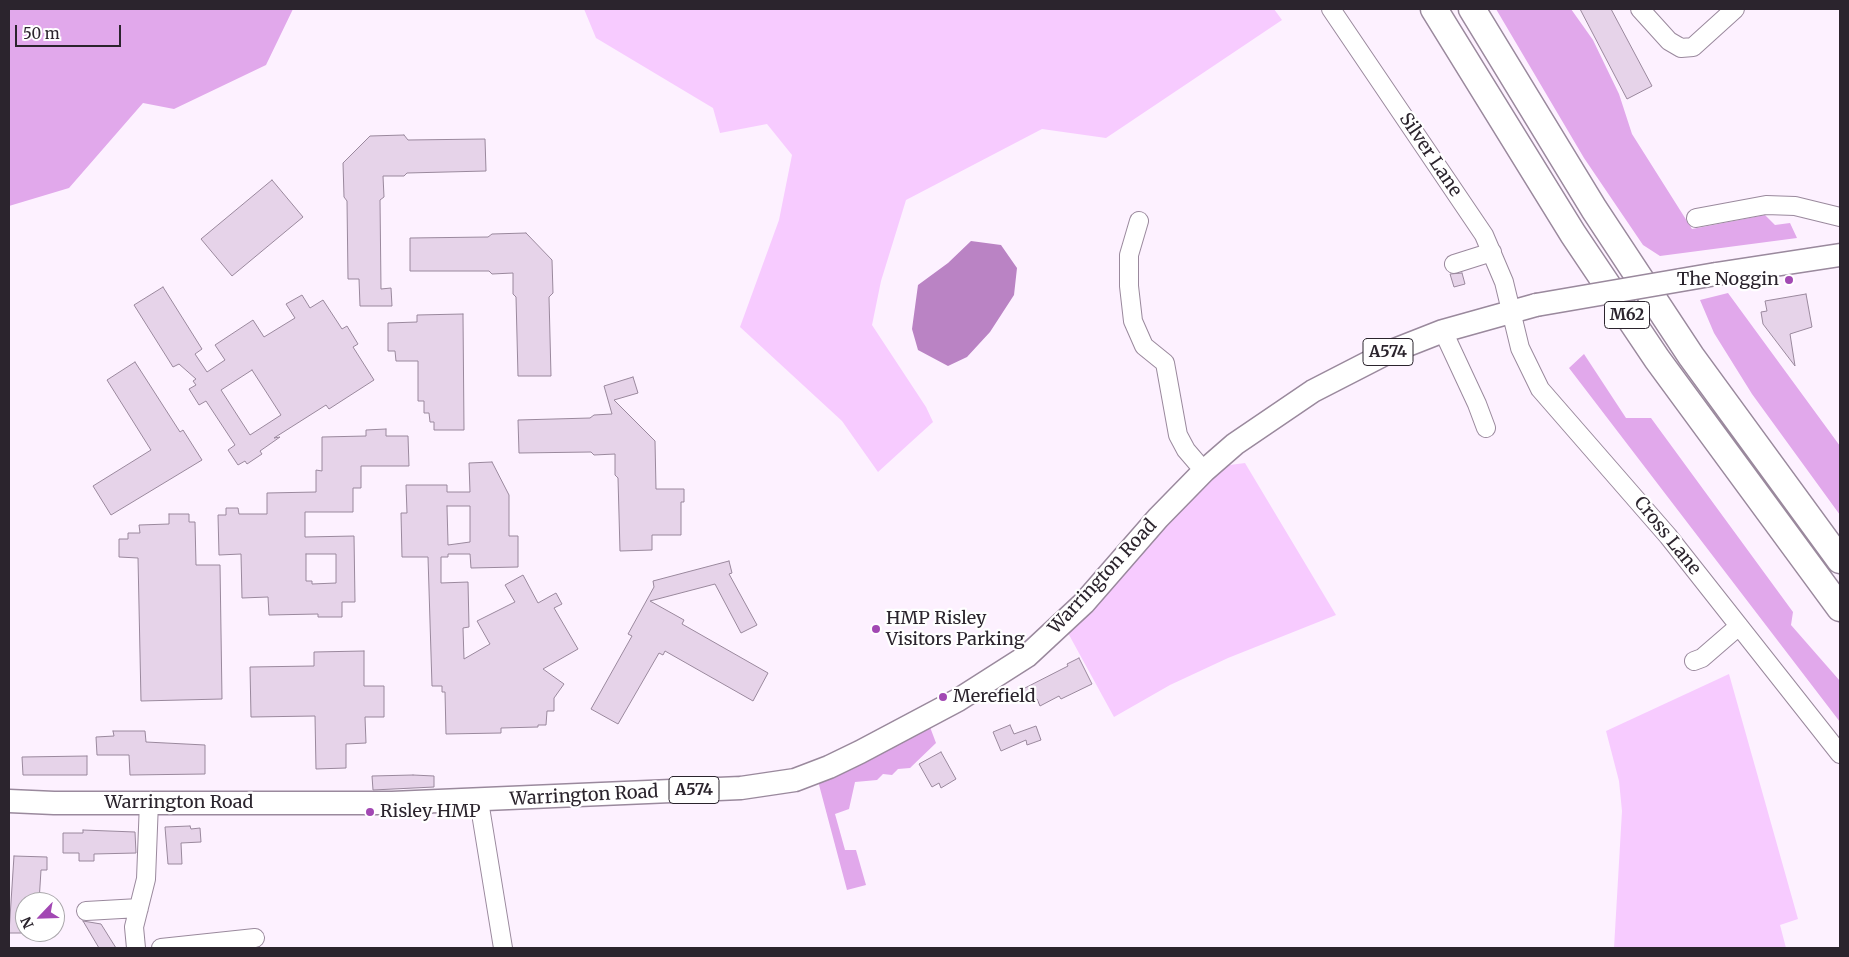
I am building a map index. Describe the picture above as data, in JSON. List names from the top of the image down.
{
  "streets": {
    "highway": ["M62"],
    "main road": ["A574", "Warrington Road"],
    "street": ["Silver Lane", "Cross Lane"]
  },
  "crossings": [
    ["Silver Lane", "Cross Lane"],
    ["Silver Lane", "Warrington Road"],
    ["Cross Lane", "Warrington Road"]
  ],
  "places": [
    "The Noggin",
    "HMP Risley Visitors Parking",
    "Merefield",
    "Risley HMP"
  ],
  "scale_bar": "50 m",
  "north": "bottom left"
}
